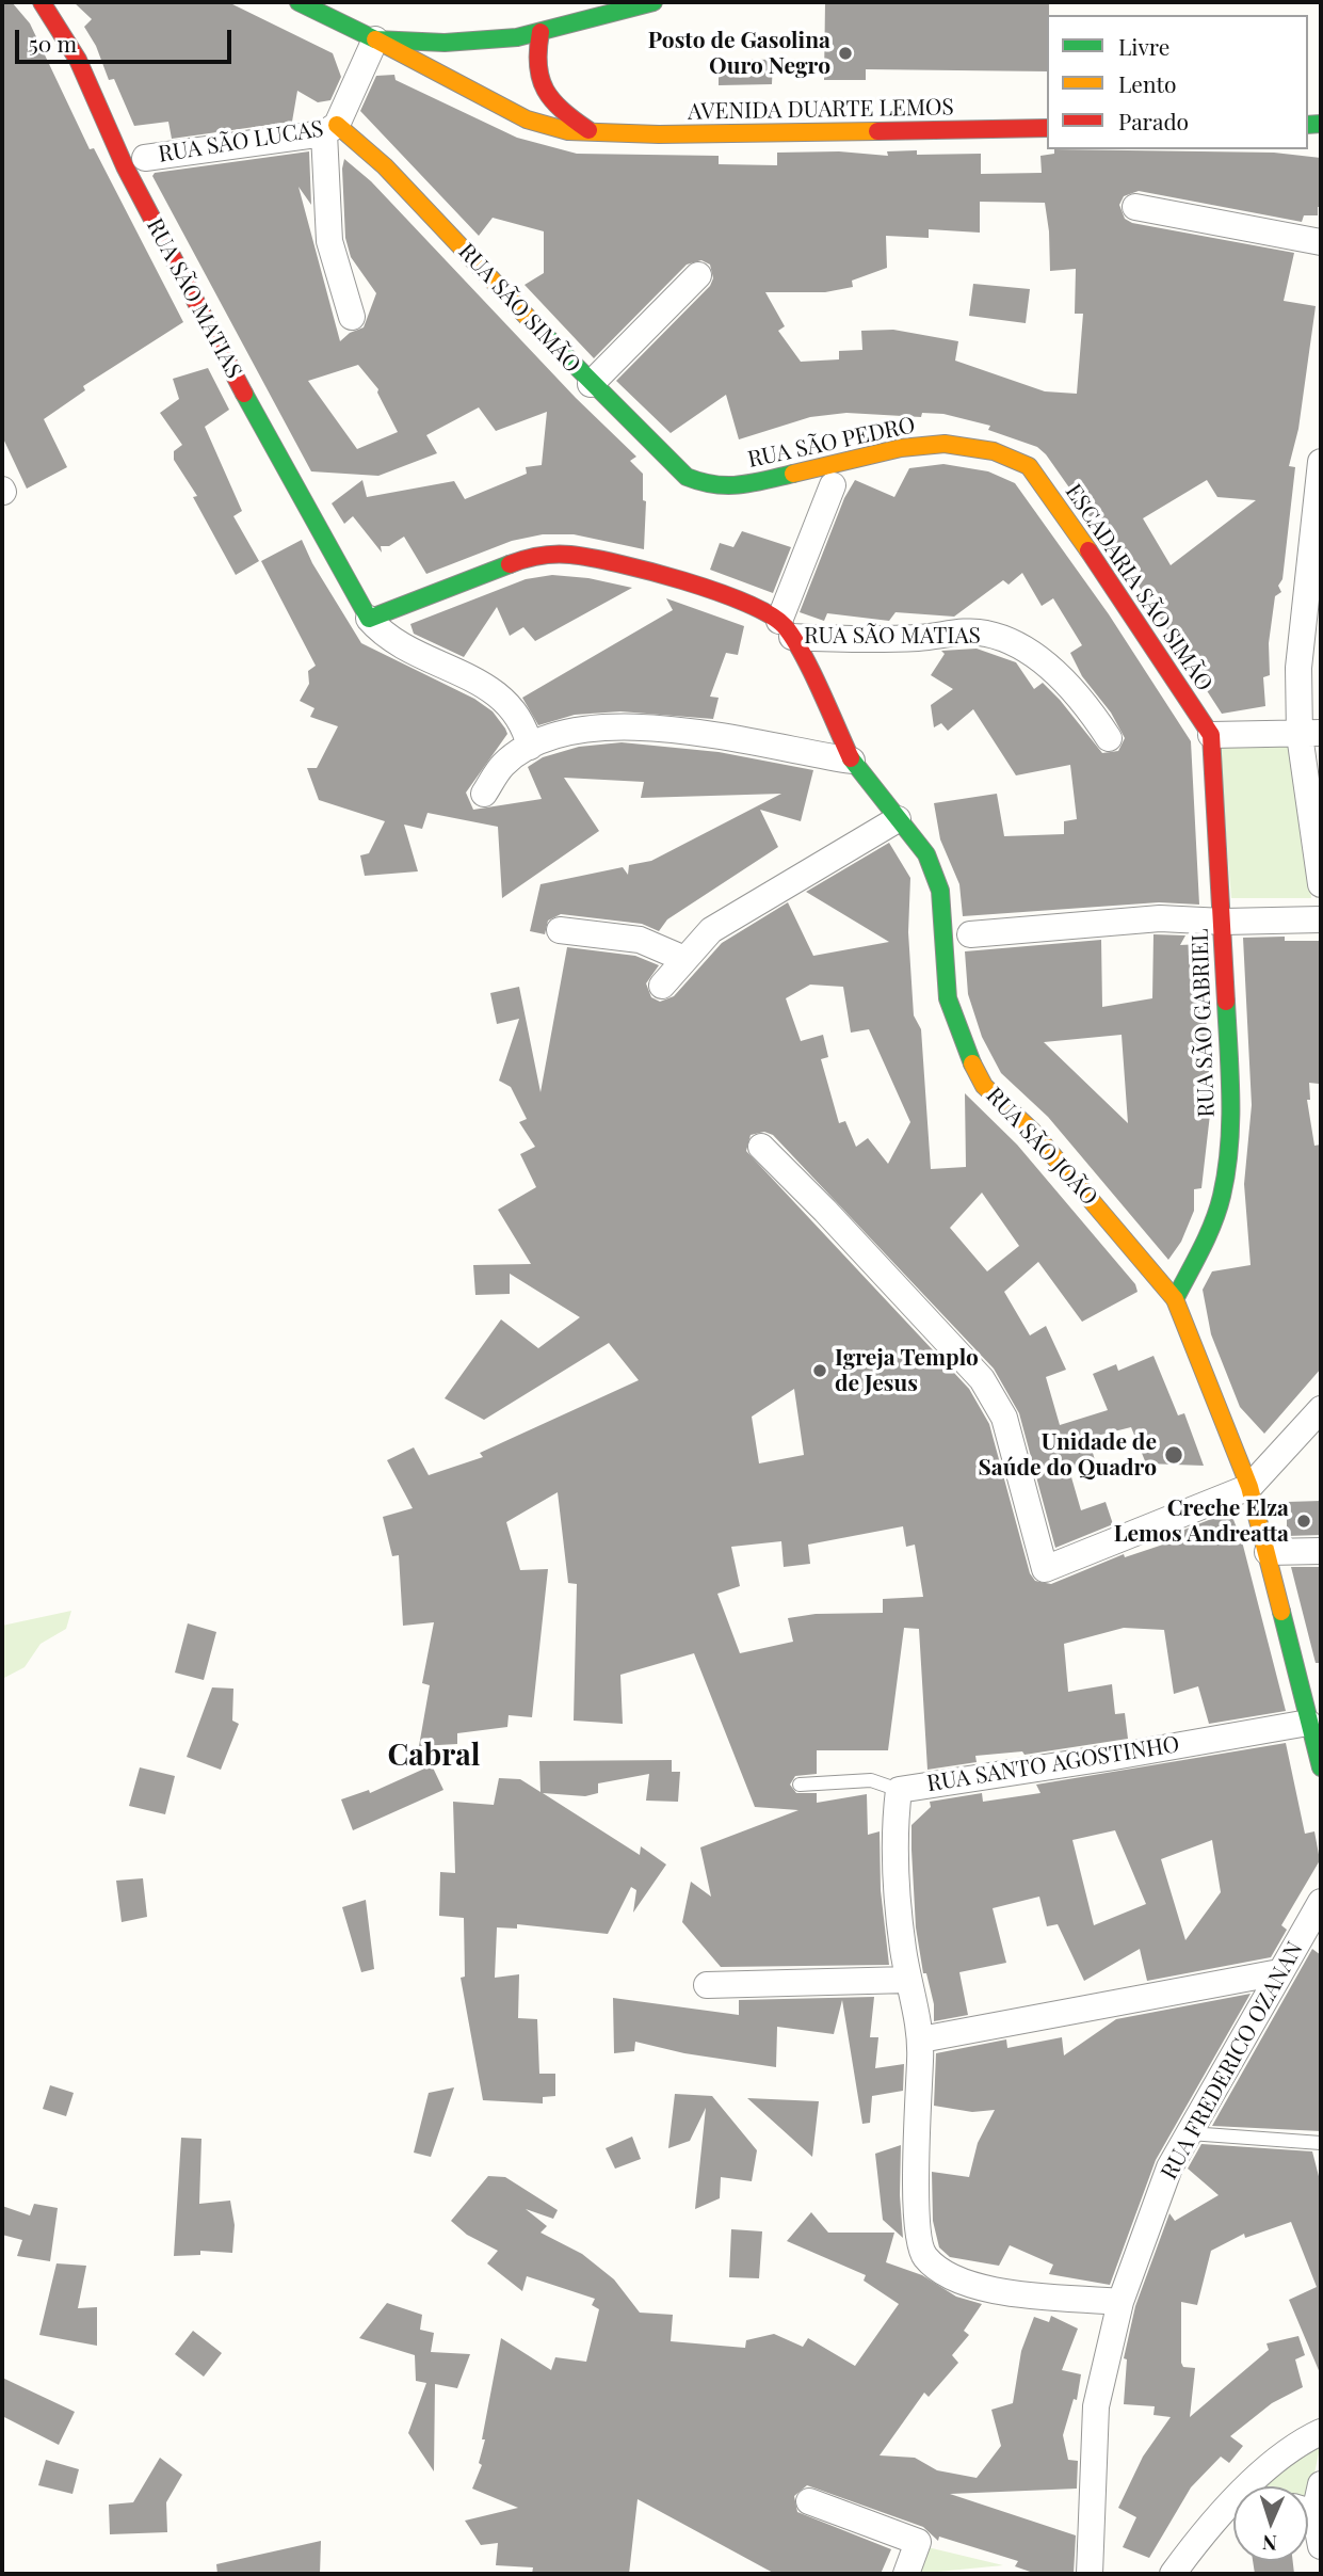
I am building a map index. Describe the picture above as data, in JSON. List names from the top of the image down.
{
  "streets": {
    "street": [
      "AVENIDA DUARTE LEMOS",
      "RUA SÃO LUCAS",
      "RUA SÃO MATIAS",
      "RUA SÃO SIMÃO",
      "RUA SÃO PEDRO",
      "ESCADARIA SÃO SIMÃO",
      "RUA SÃO GABRIEL",
      "RUA SÃO JOÃO",
      "RUA SANTO AGOSTINHO",
      "RUA FREDERICO OZANAN"
    ]
  },
  "crossings": [
    ["RUA SÃO LUCAS", "RUA SÃO SIMÃO"],
    ["RUA SÃO MATIAS", "RUA SÃO JOÃO"],
    ["RUA SÃO SIMÃO", "RUA SÃO PEDRO"],
    ["RUA SÃO PEDRO", "ESCADARIA SÃO SIMÃO"],
    ["ESCADARIA SÃO SIMÃO", "RUA SÃO GABRIEL"],
    ["RUA SÃO GABRIEL", "RUA SÃO JOÃO"],
    ["RUA SÃO JOÃO", "RUA SANTO AGOSTINHO"]
  ],
  "districts": ["Cabral"],
  "places": [
    "Posto de Gasolina Ouro Negro",
    "Igreja Templo de Jesus",
    "Unidade de Saúde do Quadro",
    "Creche Elza Lemos Andreatta"
  ],
  "legend": ["Livre", "Lento", "Parado"],
  "scale_bar": "50 m",
  "north": "bottom"
}
